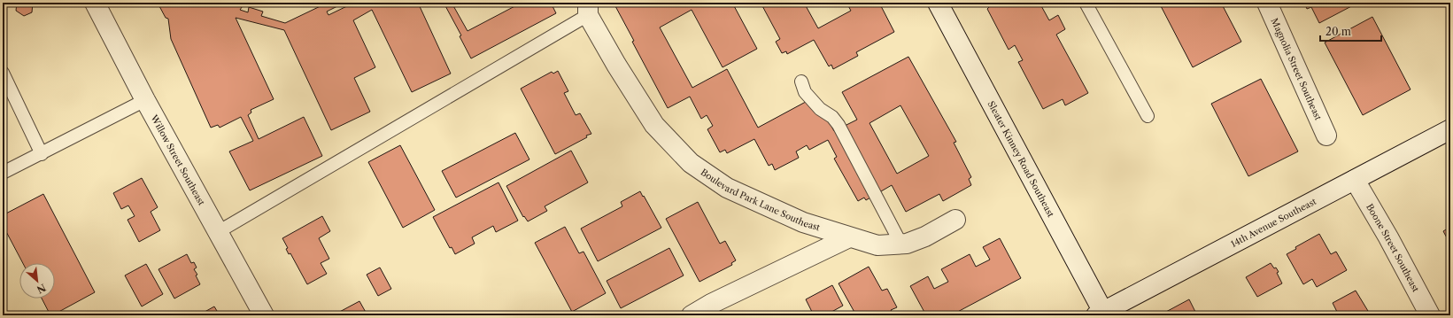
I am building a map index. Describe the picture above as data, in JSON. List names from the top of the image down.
{
  "streets": {
    "street": [
      "Magnolia Street Southeast",
      "Willow Street Southeast",
      "Sleater Kinney Road Southeast",
      "Boulevard Park Lane Southeast",
      "14th Avenue Southeast",
      "Boone Street Southeast"
    ]
  },
  "crossings": [
    ["Sleater Kinney Road Southeast", "14th Avenue Southeast"],
    ["14th Avenue Southeast", "Boone Street Southeast"]
  ],
  "scale_bar": "20 m",
  "north": "bottom right"
}
